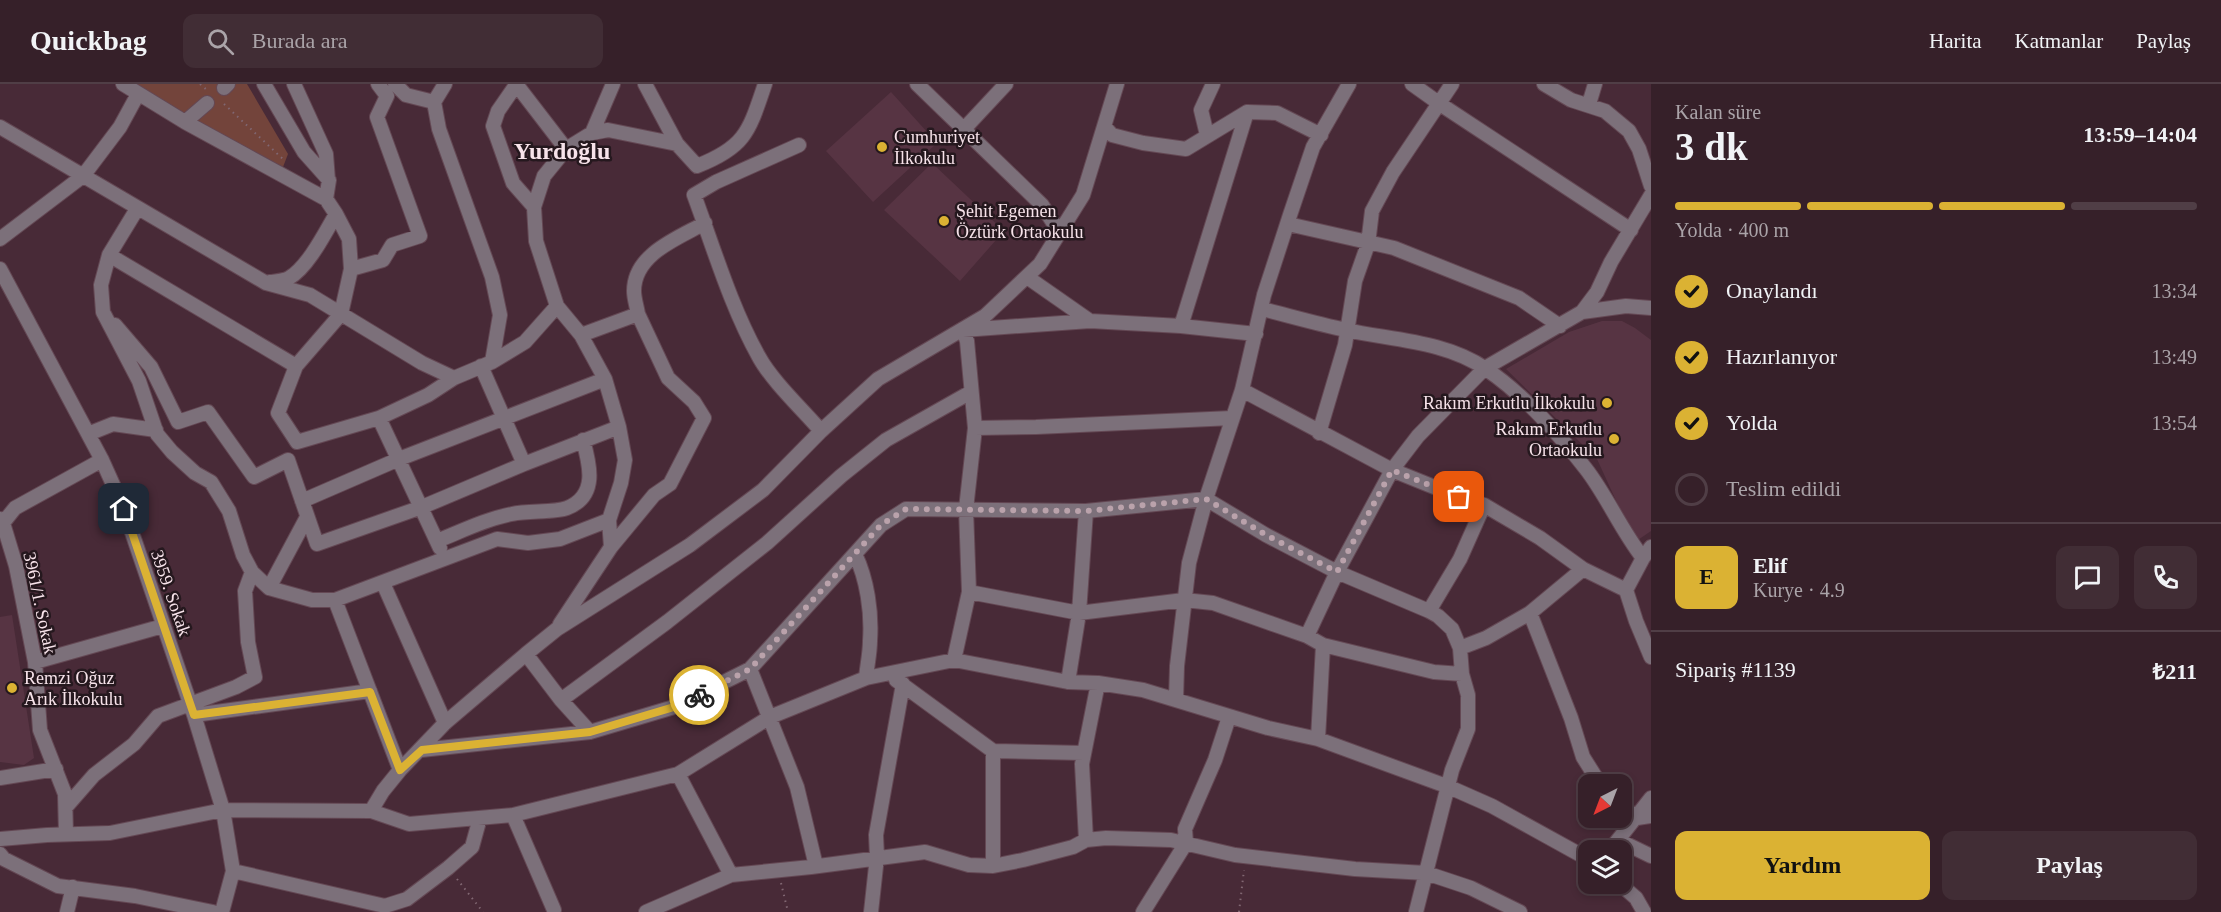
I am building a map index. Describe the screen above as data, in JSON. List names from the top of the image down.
{
  "streets": {
    "street": ["3959. Sokak", "3961/1. Sokak"]
  },
  "districts": ["Yurdoğlu"],
  "places": [
    "Cumhuriyet İlkokulu",
    "Şehit Egemen Öztürk Ortaokulu",
    "Rakım Erkutlu İlkokulu",
    "Rakım Erkutlu Ortaokulu",
    "Remzi Oğuz Arık İlkokulu"
  ],
  "north": "bottom left",
  "page": {
    "header": "Quickbag",
    "search": "Burada ara",
    "nav": ["Harita", "Katmanlar", "Paylaş"],
    "heading": ["3 dk", "Kalan süre", "13:59–14:04"],
    "panel": [
      "Elif",
      "Kurye · 4.9",
      "Sipariş #1139",
      "₺211"
    ],
    "bar": "Yolda · 400 m",
    "list": [
      ["Onaylandı", "13:34"],
      ["Hazırlanıyor", "13:49"],
      ["Yolda", "13:54"],
      "Teslim edildi"
    ],
    "round": "E",
    "buttons": ["Yardım", "Paylaş"]
  }
}
